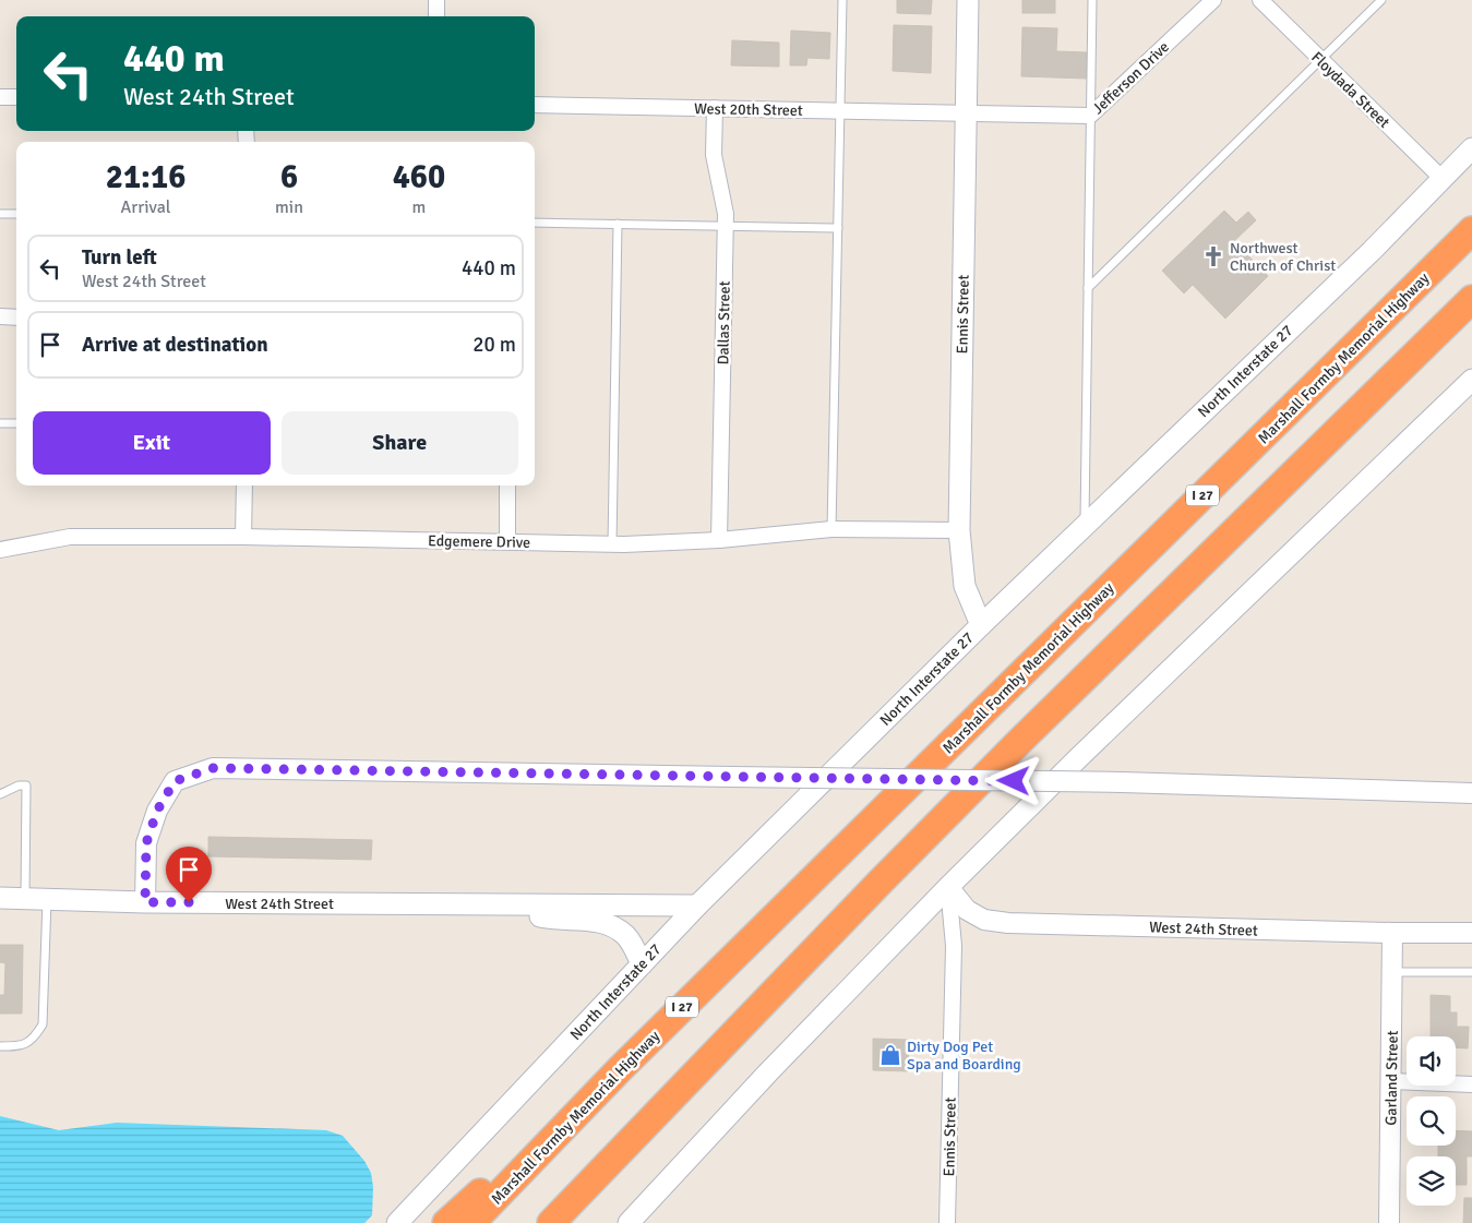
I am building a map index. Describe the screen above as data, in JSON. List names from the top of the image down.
{
  "streets": {
    "highway": ["Marshall Formby Memorial Highway", "I 27"],
    "main road": ["Ennis Street", "North Interstate 27", "West 24th Street"],
    "street": [
      "Jefferson Drive",
      "Floydada Street",
      "West 20th Street",
      "Dallas Street",
      "Edgemere Drive",
      "Garland Street"
    ]
  },
  "crossings": [
    ["Jefferson Drive", "West 20th Street"],
    ["Jefferson Drive", "Ennis Street"],
    ["Floydada Street", "North Interstate 27"],
    ["West 20th Street", "Ennis Street"],
    ["West 20th Street", "Dallas Street"],
    ["Ennis Street", "North Interstate 27"],
    ["Ennis Street", "Edgemere Drive"],
    ["Ennis Street", "West 24th Street"],
    ["Dallas Street", "Edgemere Drive"],
    ["North Interstate 27", "West 24th Street"],
    ["West 24th Street", "Garland Street"]
  ],
  "places": {
    "church": ["Northwest Church of Christ"],
    "shop": ["Dirty Dog Pet Spa and Boarding"]
  },
  "page": {
    "turn": ["440 m", "West 24th Street"],
    "eta": [
      "21:16",
      "Arrival",
      "6",
      "min",
      "460",
      "m"
    ],
    "list": [
      {
        "name": "Turn left",
        "note": "West 24th Street",
        "value": "440 m"
      },
      {
        "name": "Arrive at destination",
        "value": "20 m"
      }
    ],
    "buttons": ["Exit", "Share"]
  }
}
